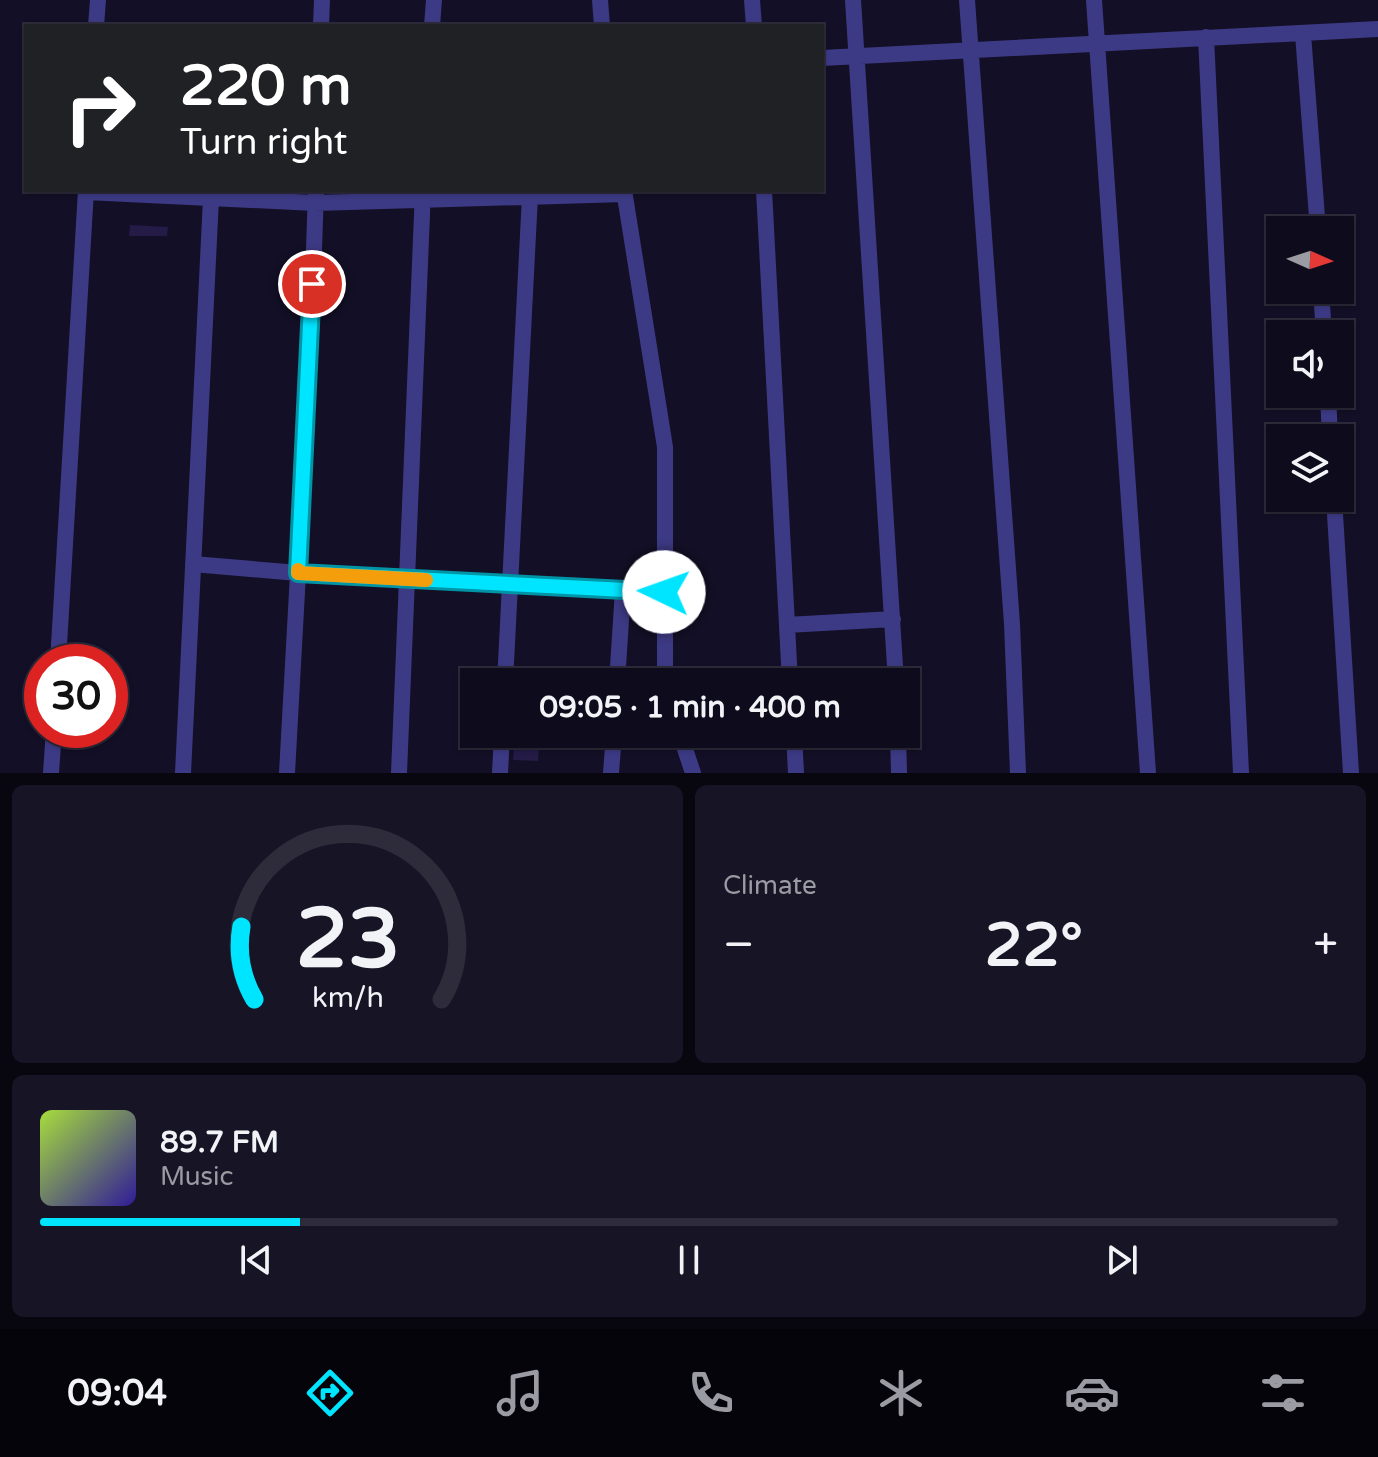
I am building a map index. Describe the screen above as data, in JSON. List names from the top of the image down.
{
  "north": "right",
  "page": {
    "turn": ["220 m", "Turn right"],
    "limit": "30",
    "trip": "09:05 · 1 min · 400 m",
    "tile": "Climate",
    "heat": ["−", "22°", "+"],
    "song": ["89.7 FM", "Music"],
    "tabs": "09:04",
    "gauge": ["23", "km/h"]
  }
}
